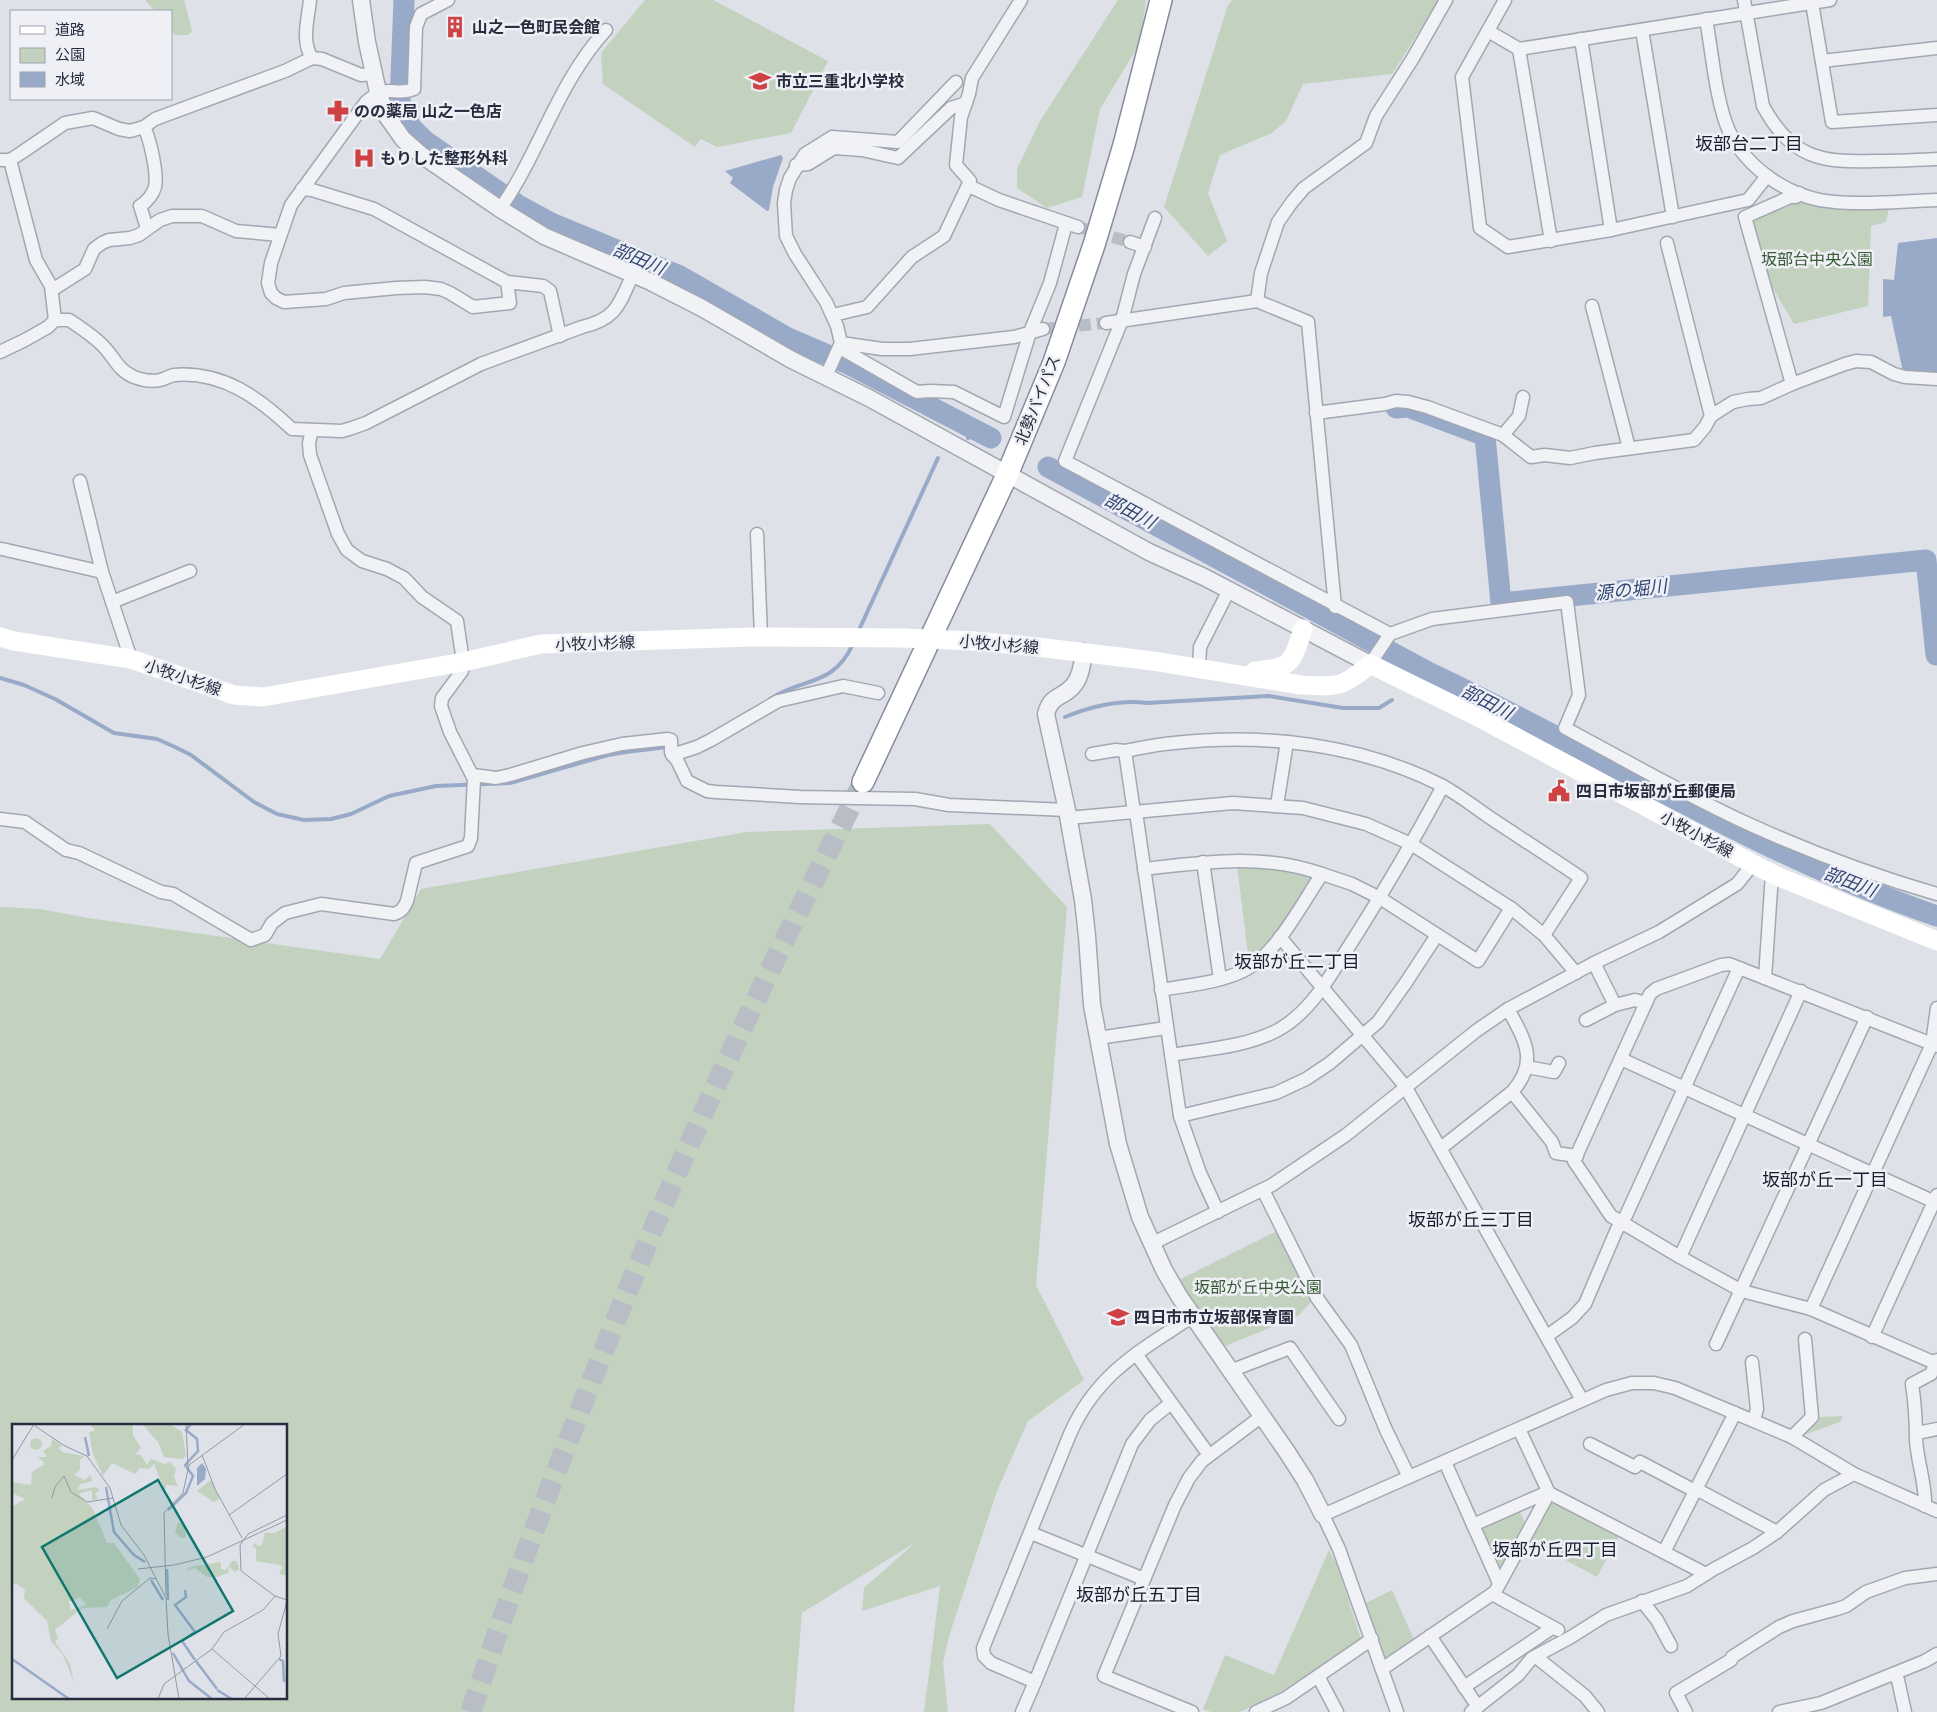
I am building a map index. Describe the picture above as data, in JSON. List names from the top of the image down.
{
  "streets": {
    "highway": ["北勢バイパス"],
    "main road": ["小牧小杉線"]
  },
  "districts": [
    "坂部台二丁目",
    "坂部が丘二丁目",
    "坂部が丘一丁目",
    "坂部が丘三丁目",
    "坂部が丘四丁目",
    "坂部が丘五丁目"
  ],
  "water": ["部田川", "源の堀川"],
  "parks": ["坂部台中央公園", "坂部が丘中央公園"],
  "places": {
    "building": ["山之一色町民会館"],
    "school or university": ["市立三重北小学校", "四日市市立坂部保育園"],
    "pharmacy": ["のの薬局 山之一色店"],
    "hospital": ["もりした整形外科"],
    "public building": ["四日市坂部が丘郵便局"]
  },
  "legend": ["道路", "公園", "水域"]
}
